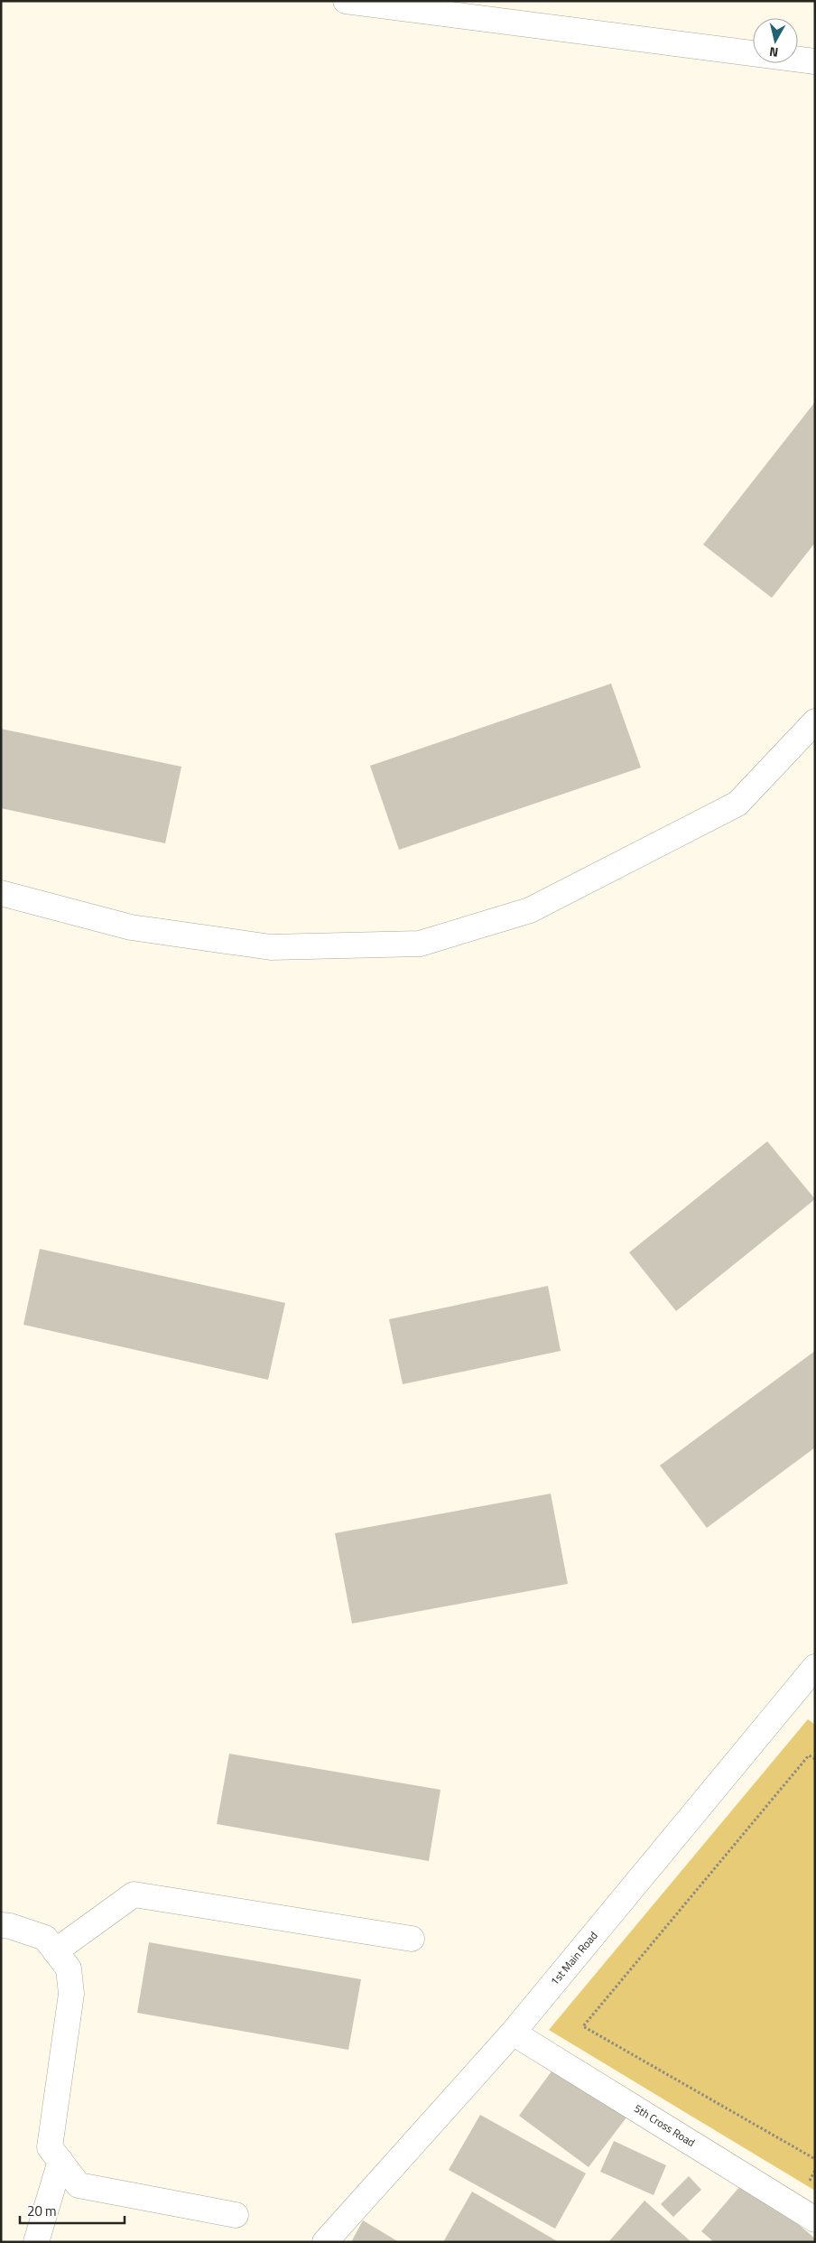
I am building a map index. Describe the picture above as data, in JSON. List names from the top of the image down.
{
  "streets": {
    "street": ["1st Main Road", "5th Cross Road"]
  },
  "crossings": [
    ["1st Main Road", "5th Cross Road"]
  ],
  "scale_bar": "20 m",
  "north": "bottom"
}
